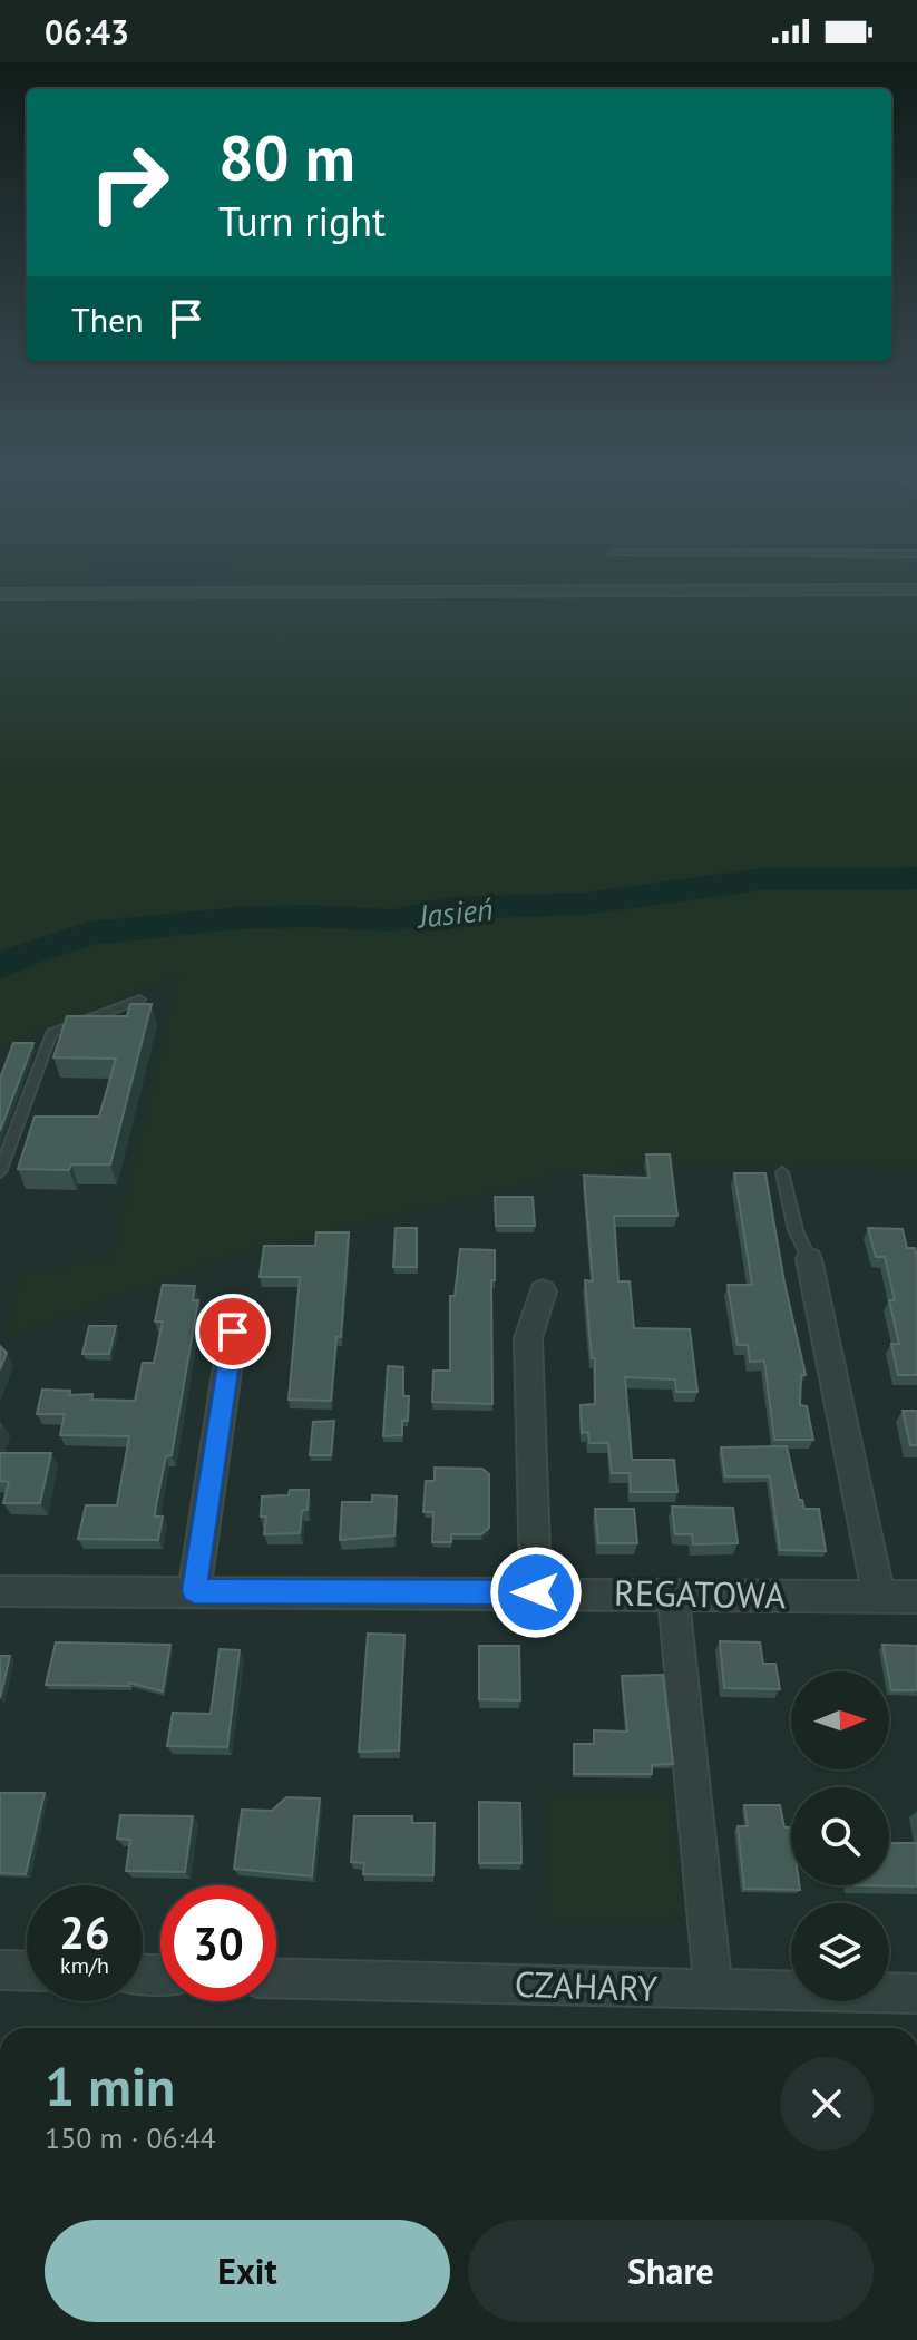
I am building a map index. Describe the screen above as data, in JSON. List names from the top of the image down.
{
  "streets": {
    "street": ["REGATOWA", "CZAHARY"]
  },
  "water": ["Jasień"],
  "north": "right",
  "page": {
    "status": "06:43",
    "turn": ["80 m", "Turn right"],
    "then": "Then",
    "speed": "26 km/h",
    "limit": "30",
    "heading": ["1 min", "150 m · 06:44"],
    "buttons": ["Exit", "Share"]
  }
}
